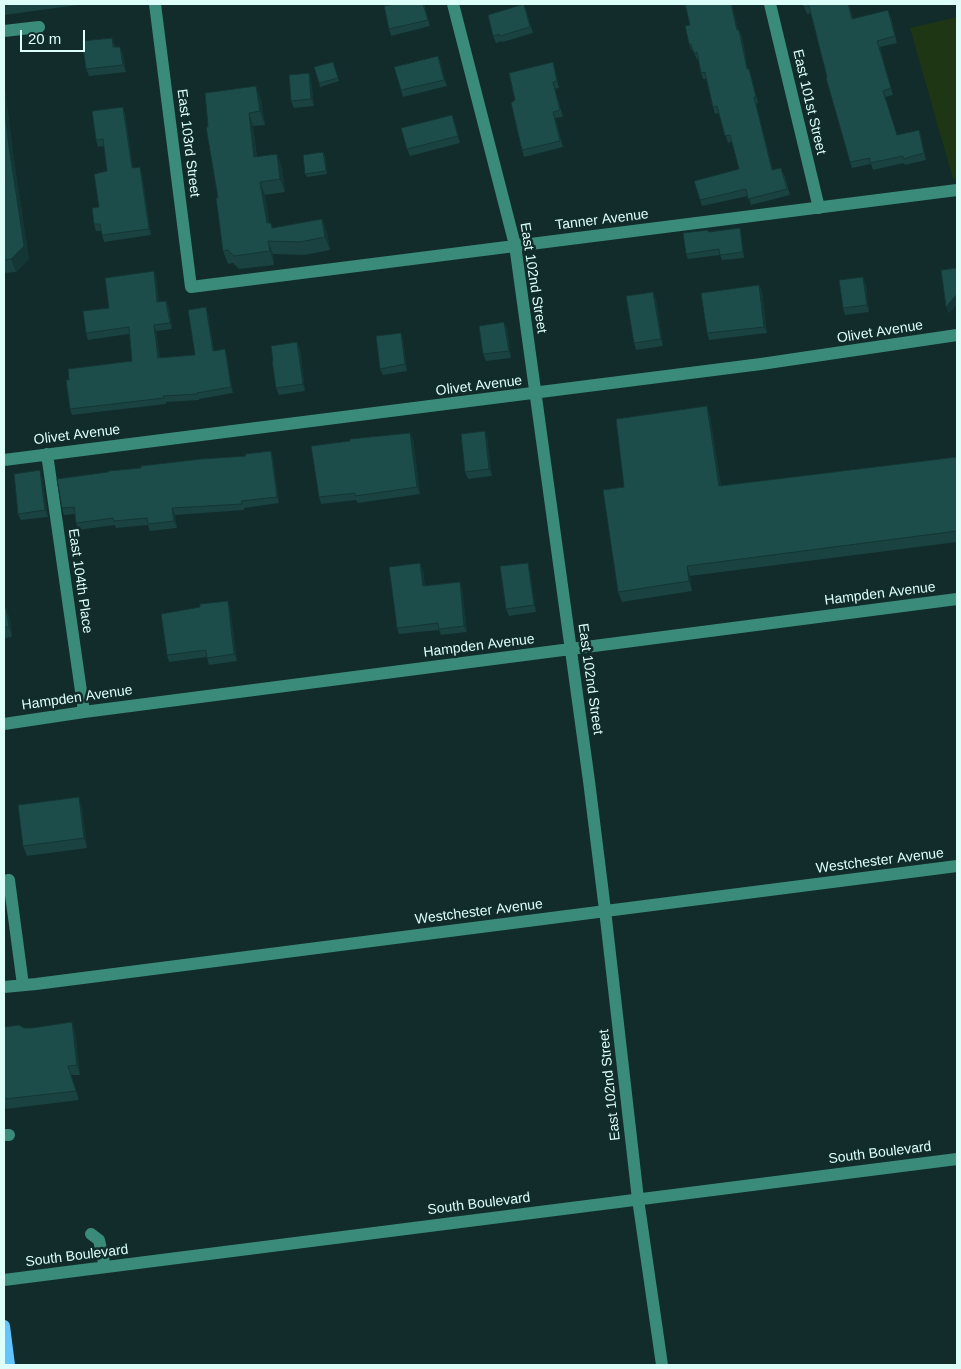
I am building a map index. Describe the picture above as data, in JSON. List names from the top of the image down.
{
  "streets": {
    "street": [
      "East 101st Street",
      "East 103rd Street",
      "Tanner Avenue",
      "East 102nd Street",
      "Olivet Avenue",
      "East 104th Place",
      "Hampden Avenue",
      "Westchester Avenue",
      "South Boulevard"
    ]
  },
  "crossings": [
    ["East 101st Street", "Tanner Avenue"],
    ["East 103rd Street", "Tanner Avenue"],
    ["Tanner Avenue", "East 102nd Street"],
    ["East 102nd Street", "Olivet Avenue"],
    ["East 102nd Street", "Hampden Avenue"],
    ["East 102nd Street", "Westchester Avenue"],
    ["East 102nd Street", "South Boulevard"],
    ["Olivet Avenue", "East 104th Place"],
    ["East 104th Place", "Hampden Avenue"]
  ],
  "scale_bar": "20 m"
}
